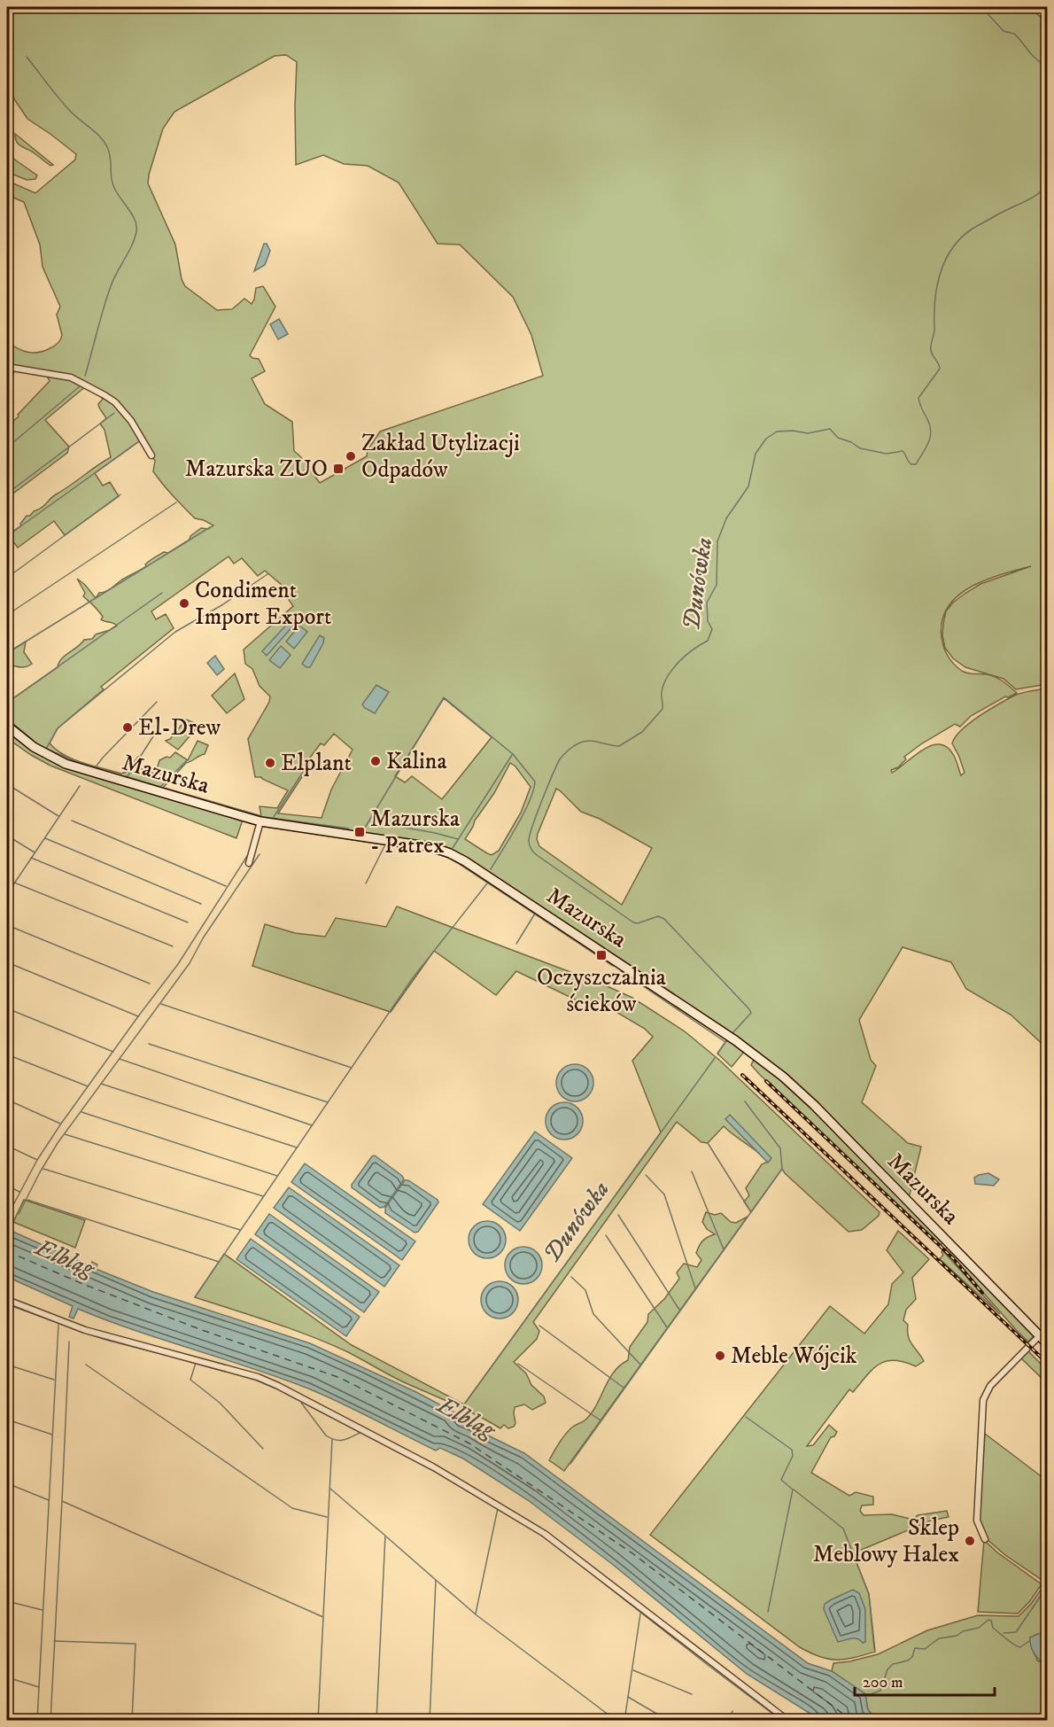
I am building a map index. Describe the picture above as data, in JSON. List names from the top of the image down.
{
  "streets": {
    "main road": ["Mazurska"]
  },
  "water": ["Dunówka", "Elbląg"],
  "places": {
    "other": [
      "Zakład Utylizacji Odpadów",
      "Condiment Import Export",
      "El-Drew",
      "Kalina",
      "Elplant",
      "Meble Wójcik",
      "Sklep Meblowy Halex"
    ],
    "transit": ["Mazurska ZUO", "Mazurska - Patrex", "Oczyszczalnia ścieków"]
  },
  "scale_bar": "200 m"
}
